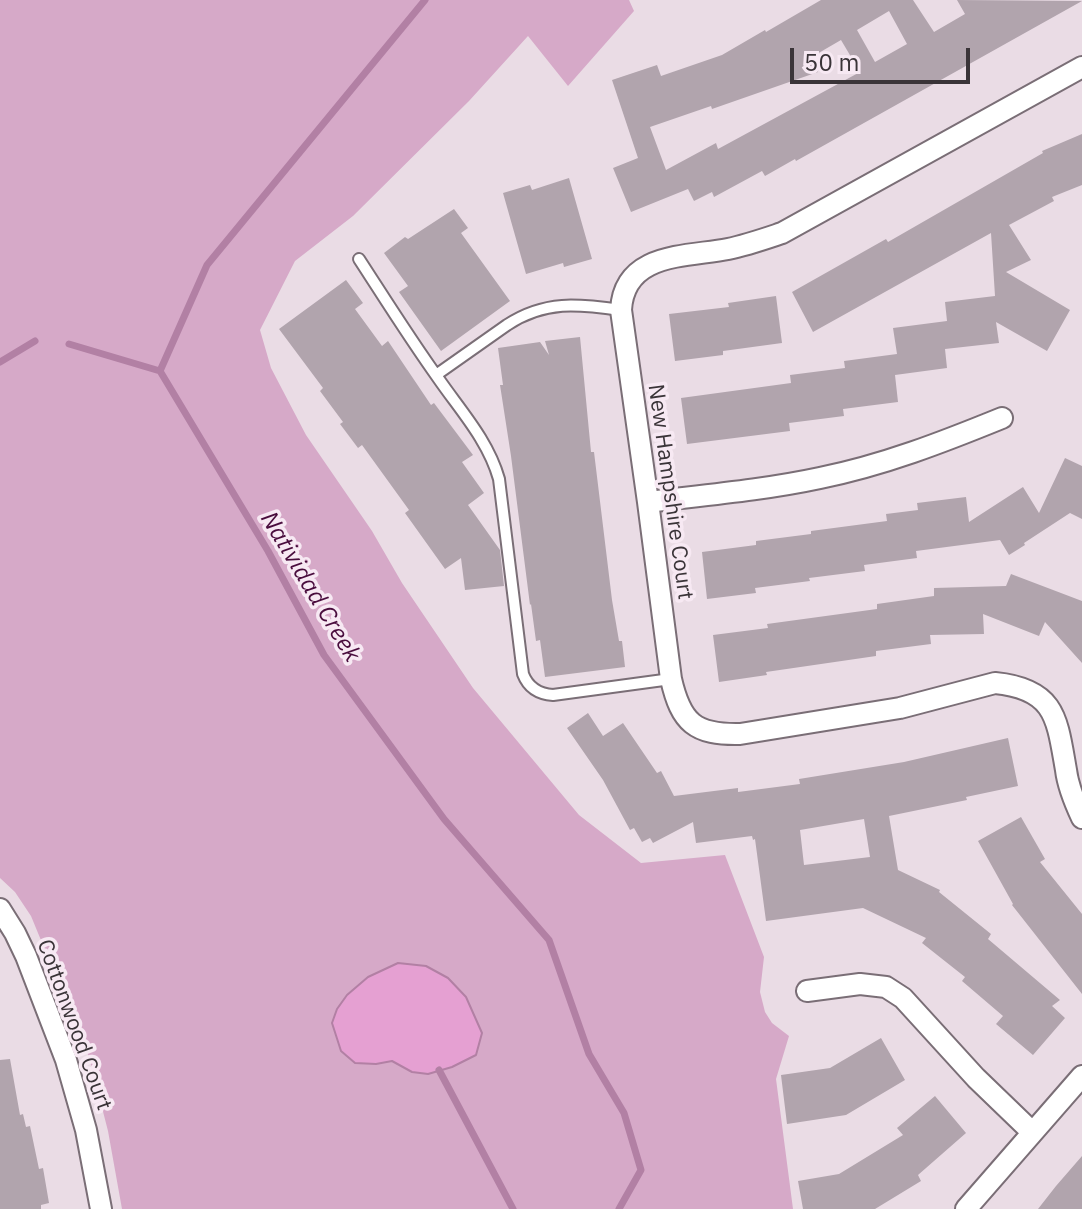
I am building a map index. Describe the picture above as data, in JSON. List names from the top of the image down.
{
  "streets": {
    "street": ["New Hampshire Court", "Cottonwood Court"]
  },
  "water": ["Natividad Creek"],
  "scale_bar": "50 m"
}
